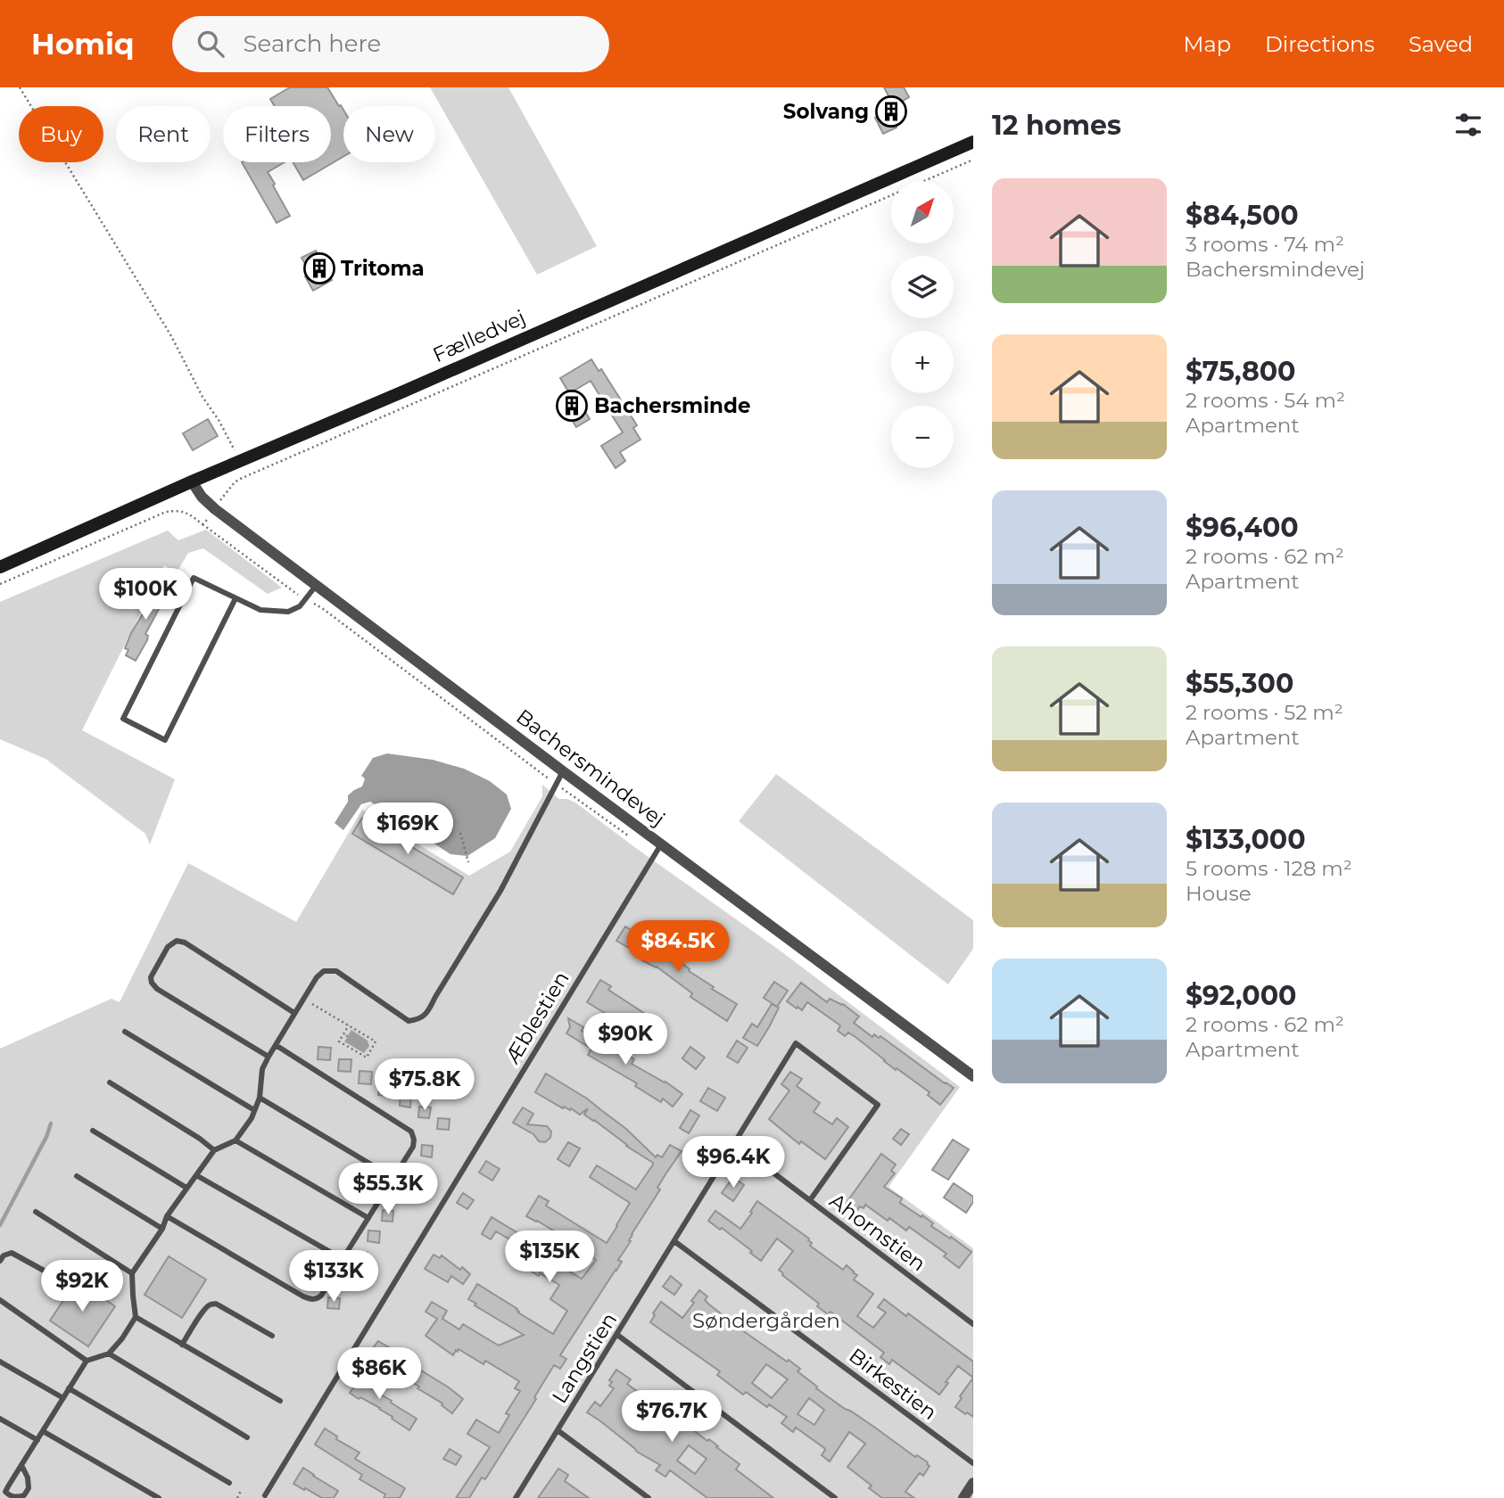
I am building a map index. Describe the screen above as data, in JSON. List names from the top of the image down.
{
  "streets": {
    "street": ["Fælledvej", "Bachersmindevej"],
    "lane": [
      "Æblestien",
      "Ahornstien",
      "Langstien",
      "Birkestien"
    ]
  },
  "crossings": [
    ["Fælledvej", "Bachersmindevej"],
    ["Bachersmindevej", "Æblestien"],
    ["Ahornstien", "Langstien"],
    ["Langstien", "Birkestien"]
  ],
  "parks": ["Søndergården"],
  "places": {
    "building": ["Solvang", "Tritoma", "Bachersminde"]
  },
  "north": "top right",
  "page": {
    "header": "Homiq",
    "search": "Search here",
    "nav": ["Map", "Directions", "Saved"],
    "heading": "12 homes",
    "chip": [
      "Buy",
      "Rent",
      "Filters",
      "New"
    ],
    "list": [
      {
        "name": "$84,500",
        "note": "3 rooms · 74 m² · Bachersmindevej"
      },
      {
        "name": "$75,800",
        "note": "2 rooms · 54 m² · Apartment"
      },
      {
        "name": "$96,400",
        "note": "2 rooms · 62 m² · Apartment"
      },
      {
        "name": "$55,300",
        "note": "2 rooms · 52 m² · Apartment"
      },
      {
        "name": "$133,000",
        "note": "5 rooms · 128 m² · House"
      },
      {
        "name": "$92,000",
        "note": "2 rooms · 62 m² · Apartment"
      }
    ],
    "map_buttons": ["+", "−"],
    "price": [
      "$100K",
      "$169K",
      "$84.5K",
      "$90K",
      "$75.8K",
      "$96.4K",
      "$55.3K",
      "$135K",
      "$133K",
      "$92K",
      "$86K",
      "$76.7K"
    ]
  }
}
